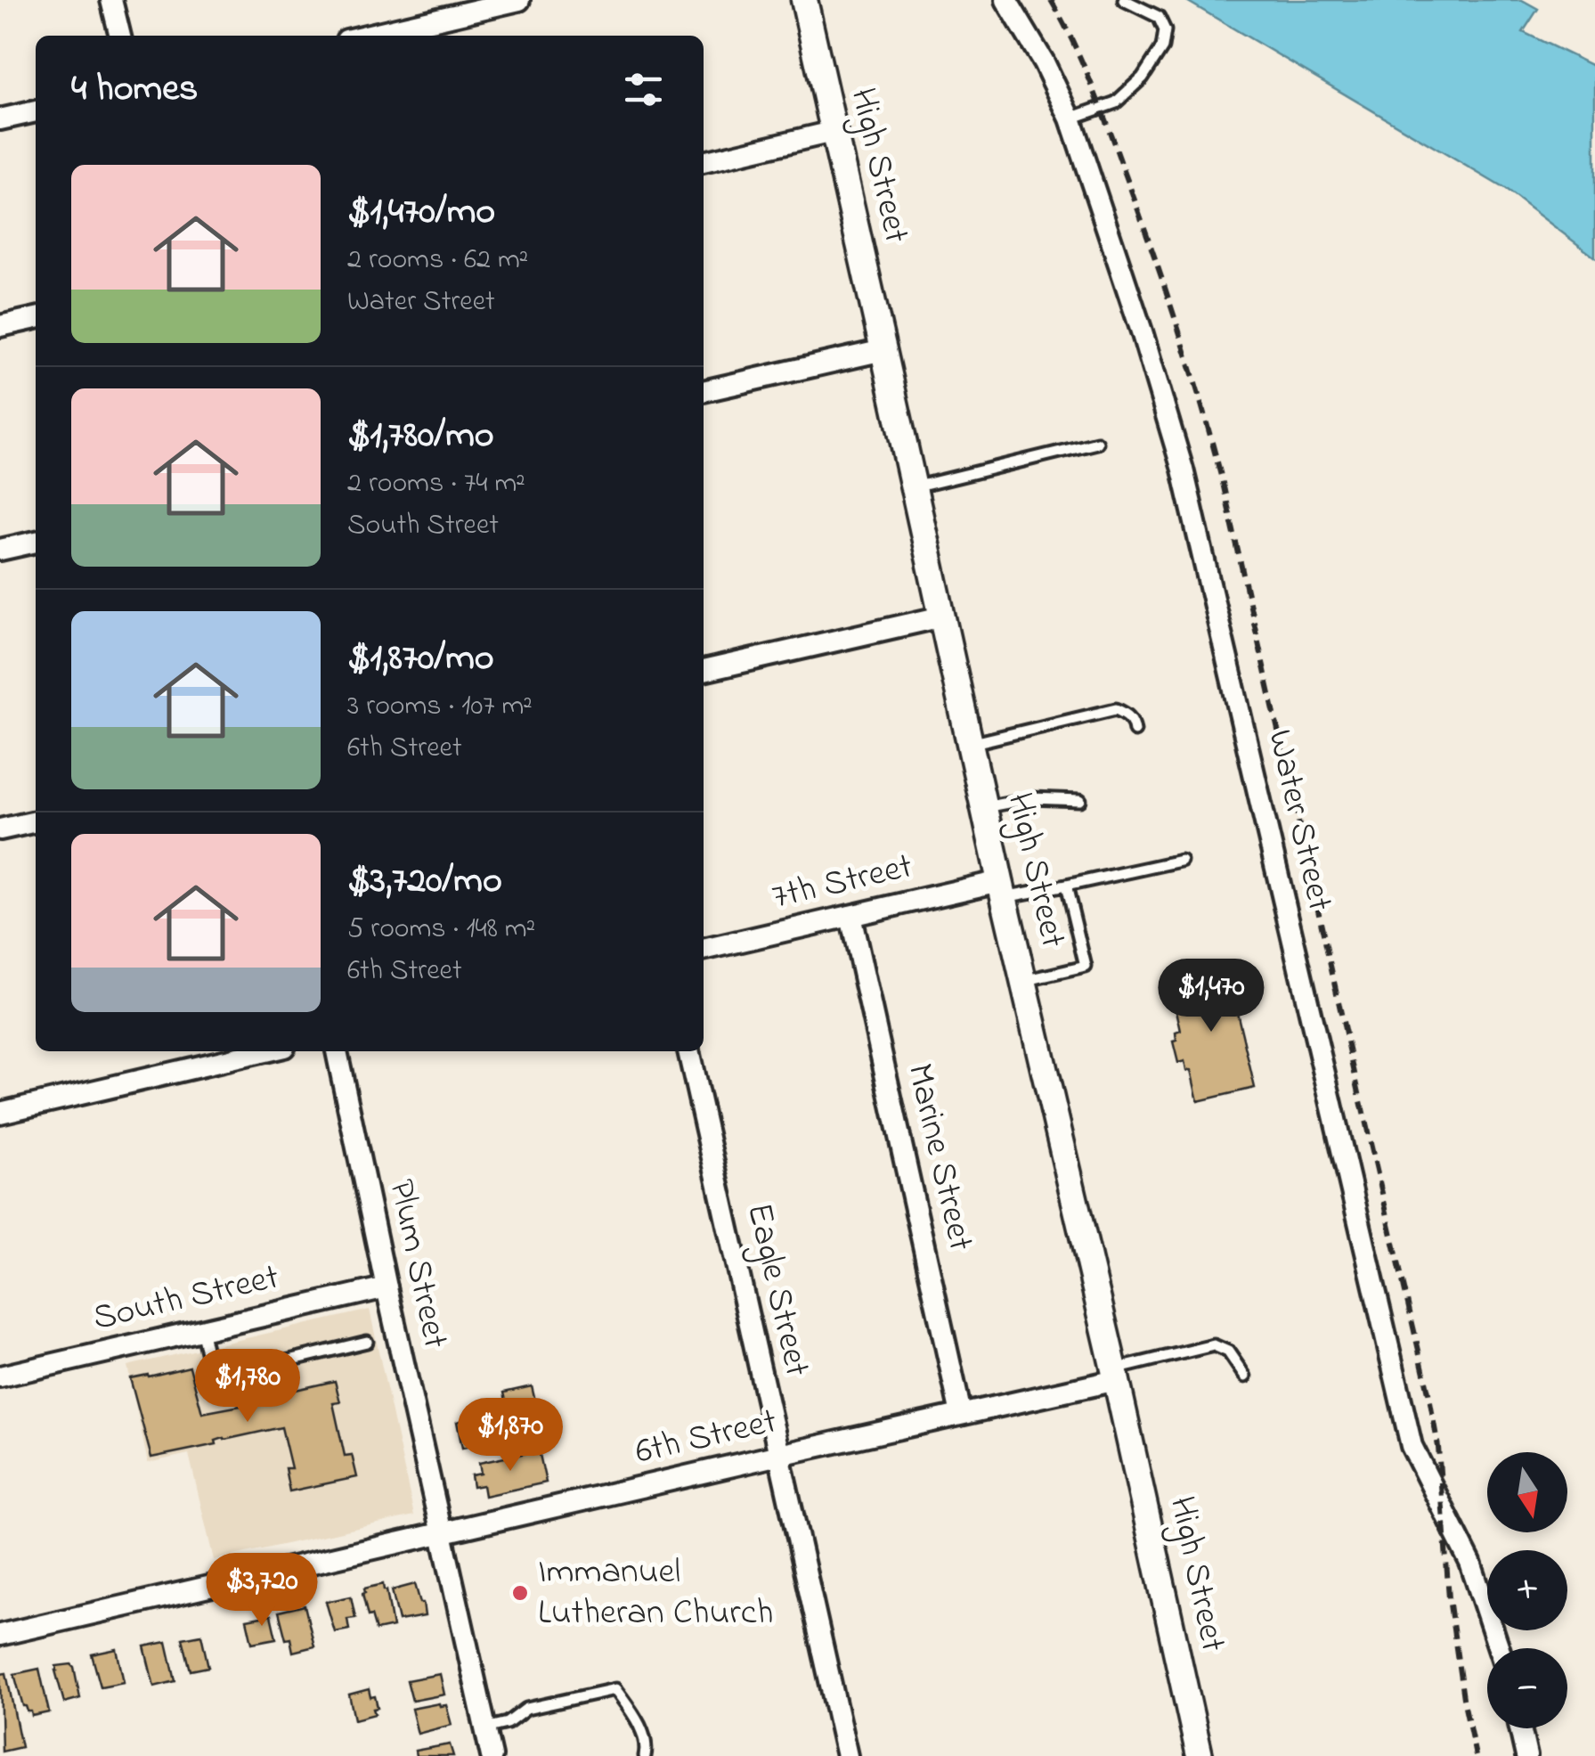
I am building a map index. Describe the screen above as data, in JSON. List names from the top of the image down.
{
  "streets": {
    "street": [
      "High Street",
      "Water Street",
      "7th Street",
      "Marine Street",
      "Plum Street",
      "Eagle Street",
      "South Street",
      "6th Street"
    ]
  },
  "crossings": [
    ["High Street", "7th Street"],
    ["High Street", "6th Street"],
    ["7th Street", "Marine Street"],
    ["Marine Street", "6th Street"],
    ["Plum Street", "South Street"],
    ["Plum Street", "6th Street"],
    ["Eagle Street", "6th Street"]
  ],
  "places": ["Immanuel Lutheran Church"],
  "north": "bottom",
  "page": {
    "heading": "4 homes",
    "list": [
      {
        "name": "$1,470/mo",
        "note": "2 rooms · 62 m² · Water Street"
      },
      {
        "name": "$1,780/mo",
        "note": "2 rooms · 74 m² · South Street"
      },
      {
        "name": "$1,870/mo",
        "note": "3 rooms · 107 m² · 6th Street"
      },
      {
        "name": "$3,720/mo",
        "note": "5 rooms · 148 m² · 6th Street"
      }
    ],
    "price": [
      "$1,470",
      "$1,780",
      "$1,870",
      "$3,720"
    ],
    "map_buttons": ["+", "−"]
  }
}
